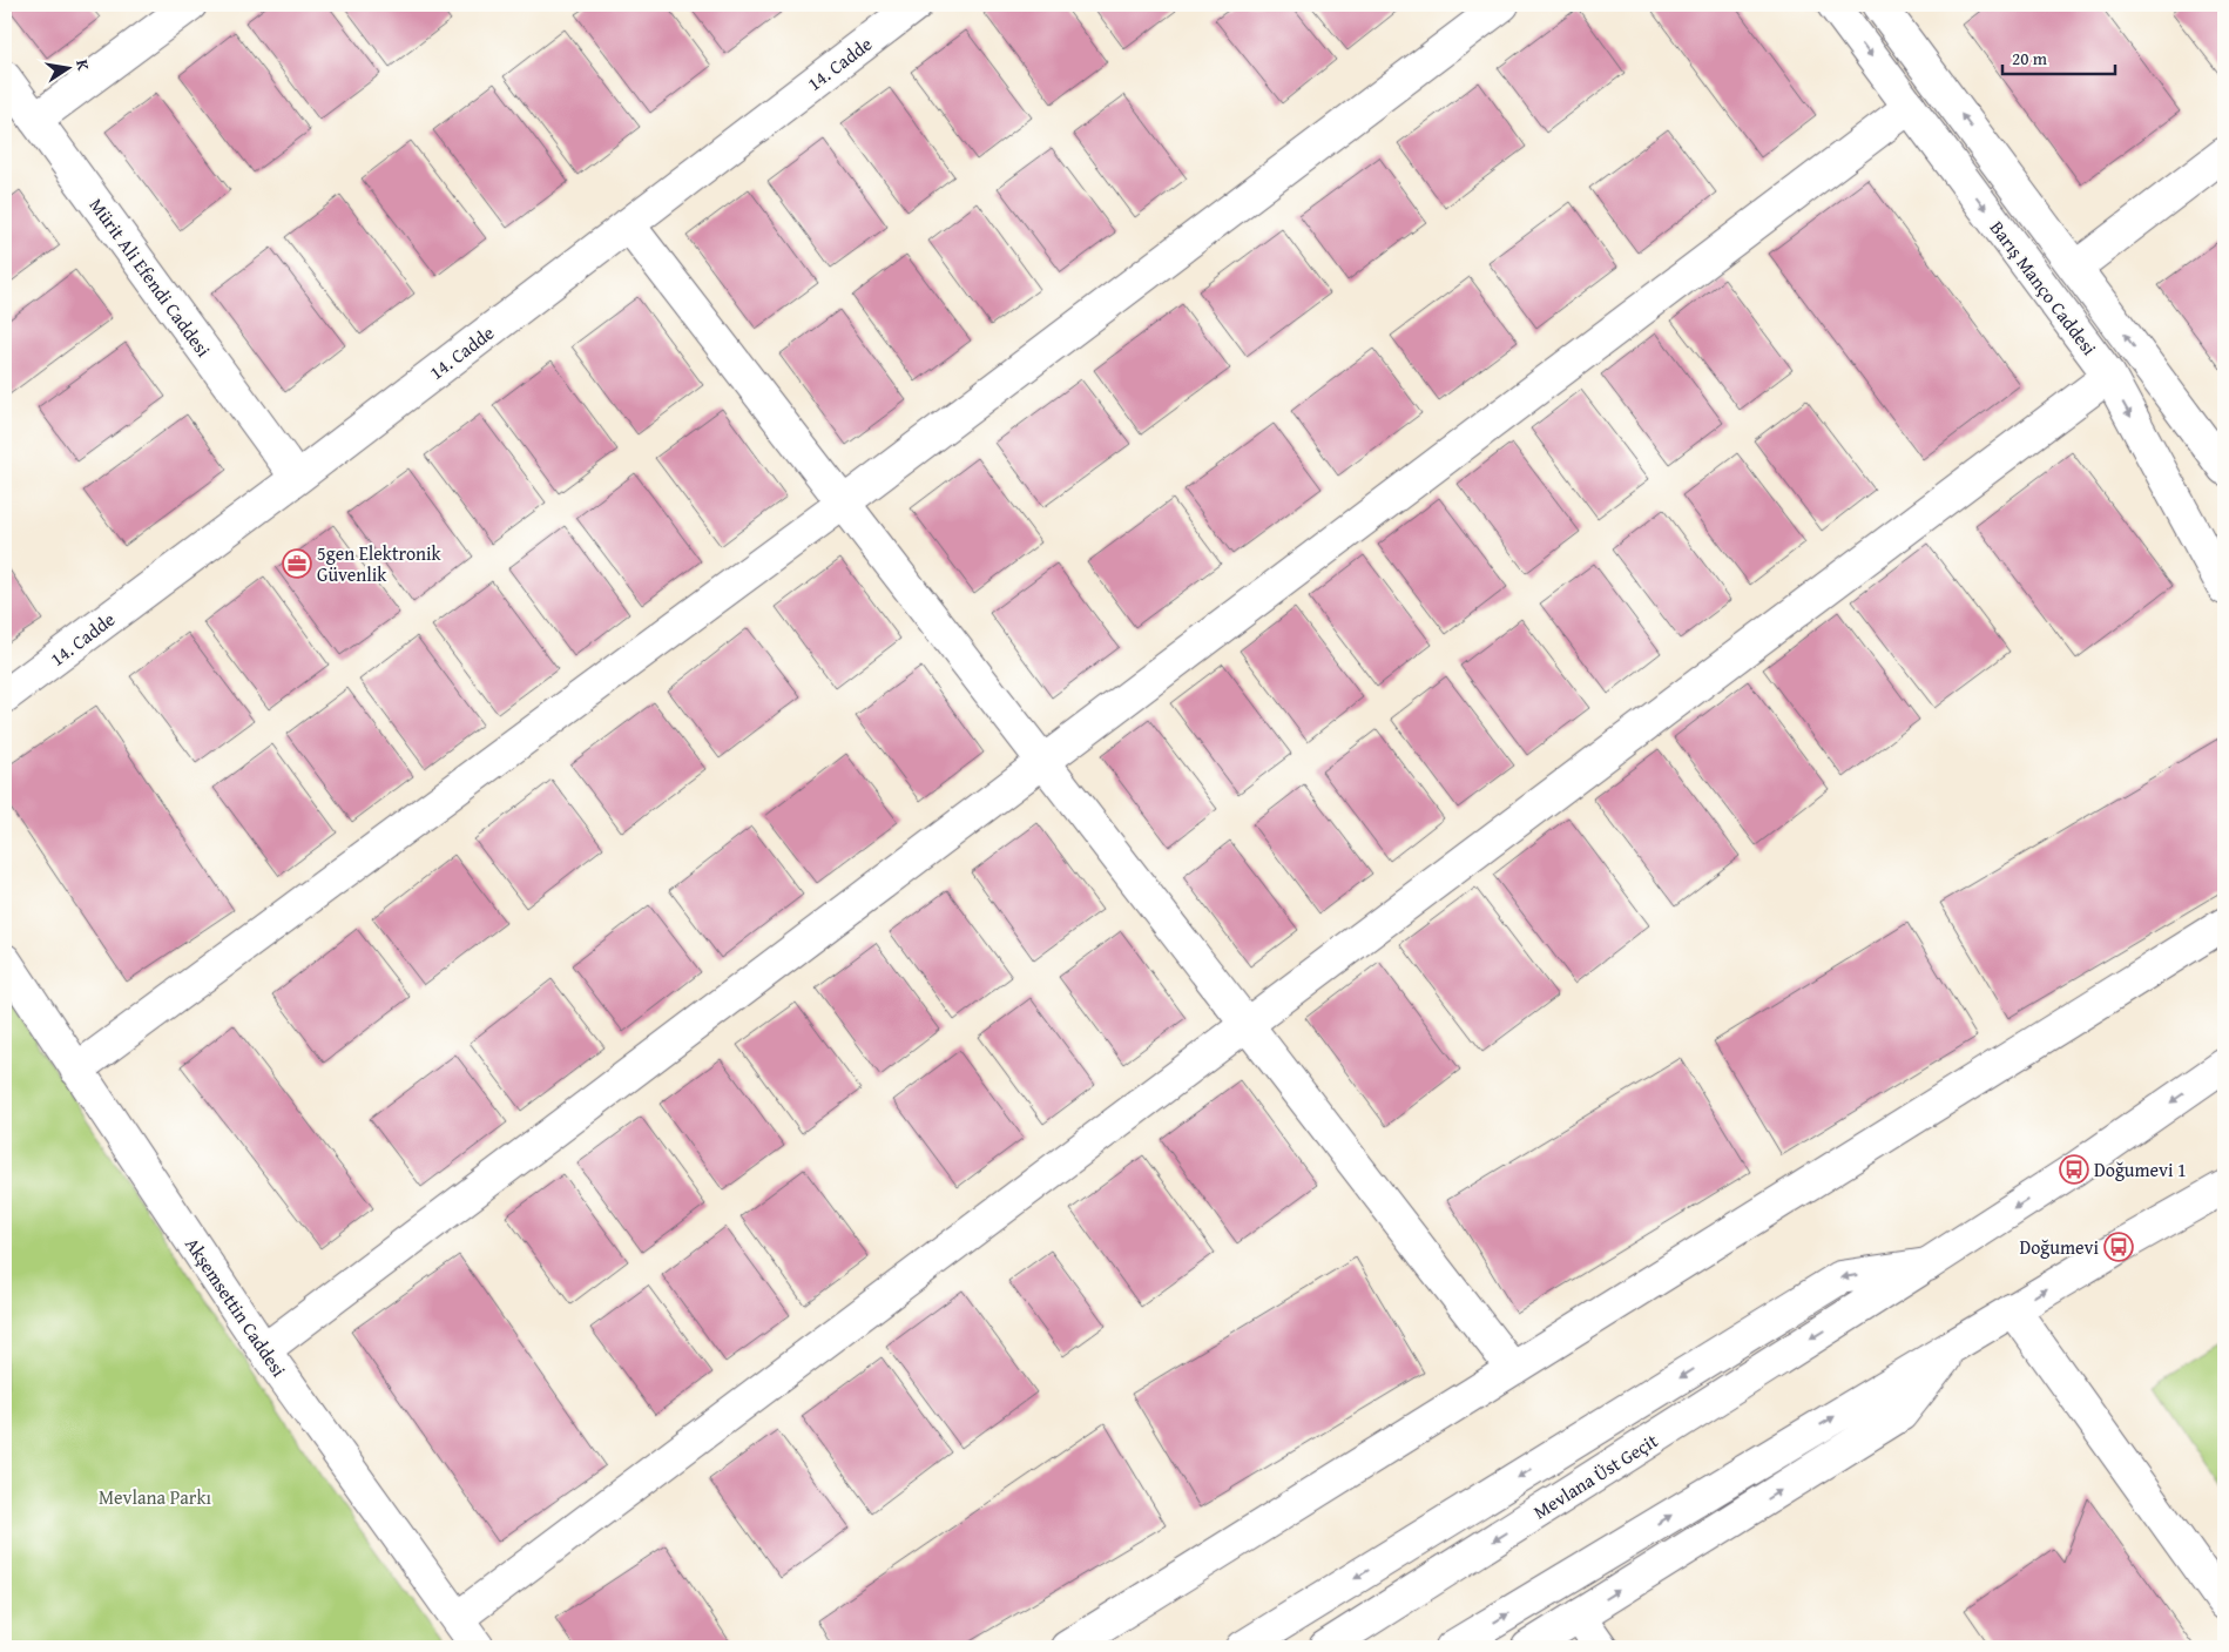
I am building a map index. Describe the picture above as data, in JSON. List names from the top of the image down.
{
  "streets": {
    "main road": [
      "14. Cadde",
      "Mürit Ali Efendi Caddesi",
      "Barış Manço Caddesi",
      "Akşemsettin Caddesi",
      "Mevlana Üst Geçit"
    ]
  },
  "crossings": [
    ["14. Cadde", "Mürit Ali Efendi Caddesi"]
  ],
  "parks": ["Mevlana Parkı"],
  "places": {
    "office": ["5gen Elektronik Güvenlik"],
    "bus stop": ["Doğumevi 1", "Doğumevi"]
  },
  "scale_bar": "20 m",
  "north": "right"
}
